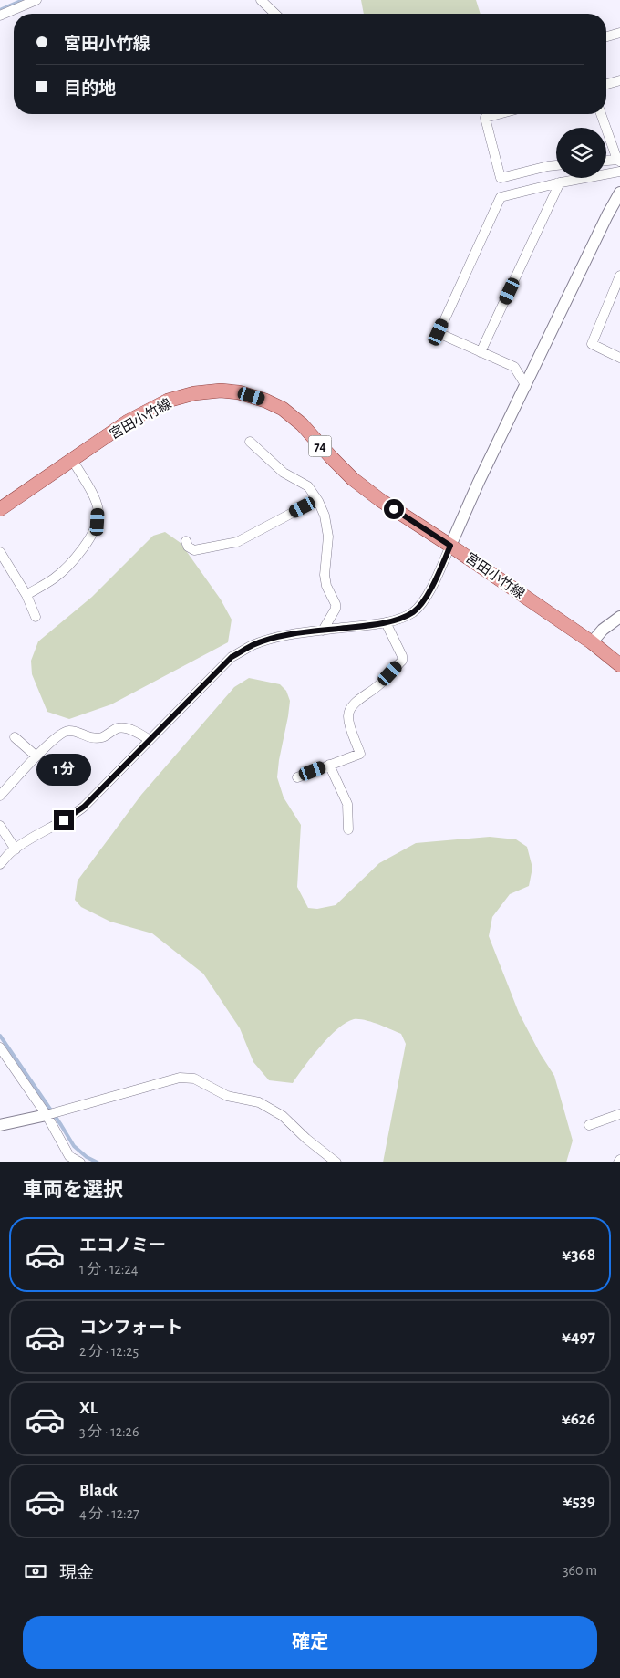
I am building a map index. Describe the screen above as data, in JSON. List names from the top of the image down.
{
  "streets": {
    "main road": ["宮田小竹線", "74"]
  },
  "page": {
    "banner": ["宮田小竹線", "目的地"],
    "bubble": "1 分",
    "heading": "車両を選択",
    "list": [
      {
        "name": "エコノミー",
        "note": "1 分 · 12:24",
        "value": "¥368"
      },
      {
        "name": "コンフォート",
        "note": "2 分 · 12:25",
        "value": "¥497"
      },
      {
        "name": "XL",
        "note": "3 分 · 12:26",
        "value": "¥626"
      },
      {
        "name": "Black",
        "note": "4 分 · 12:27",
        "value": "¥539"
      }
    ],
    "pay": ["現金", "360 m"],
    "buttons": "確定"
  }
}
